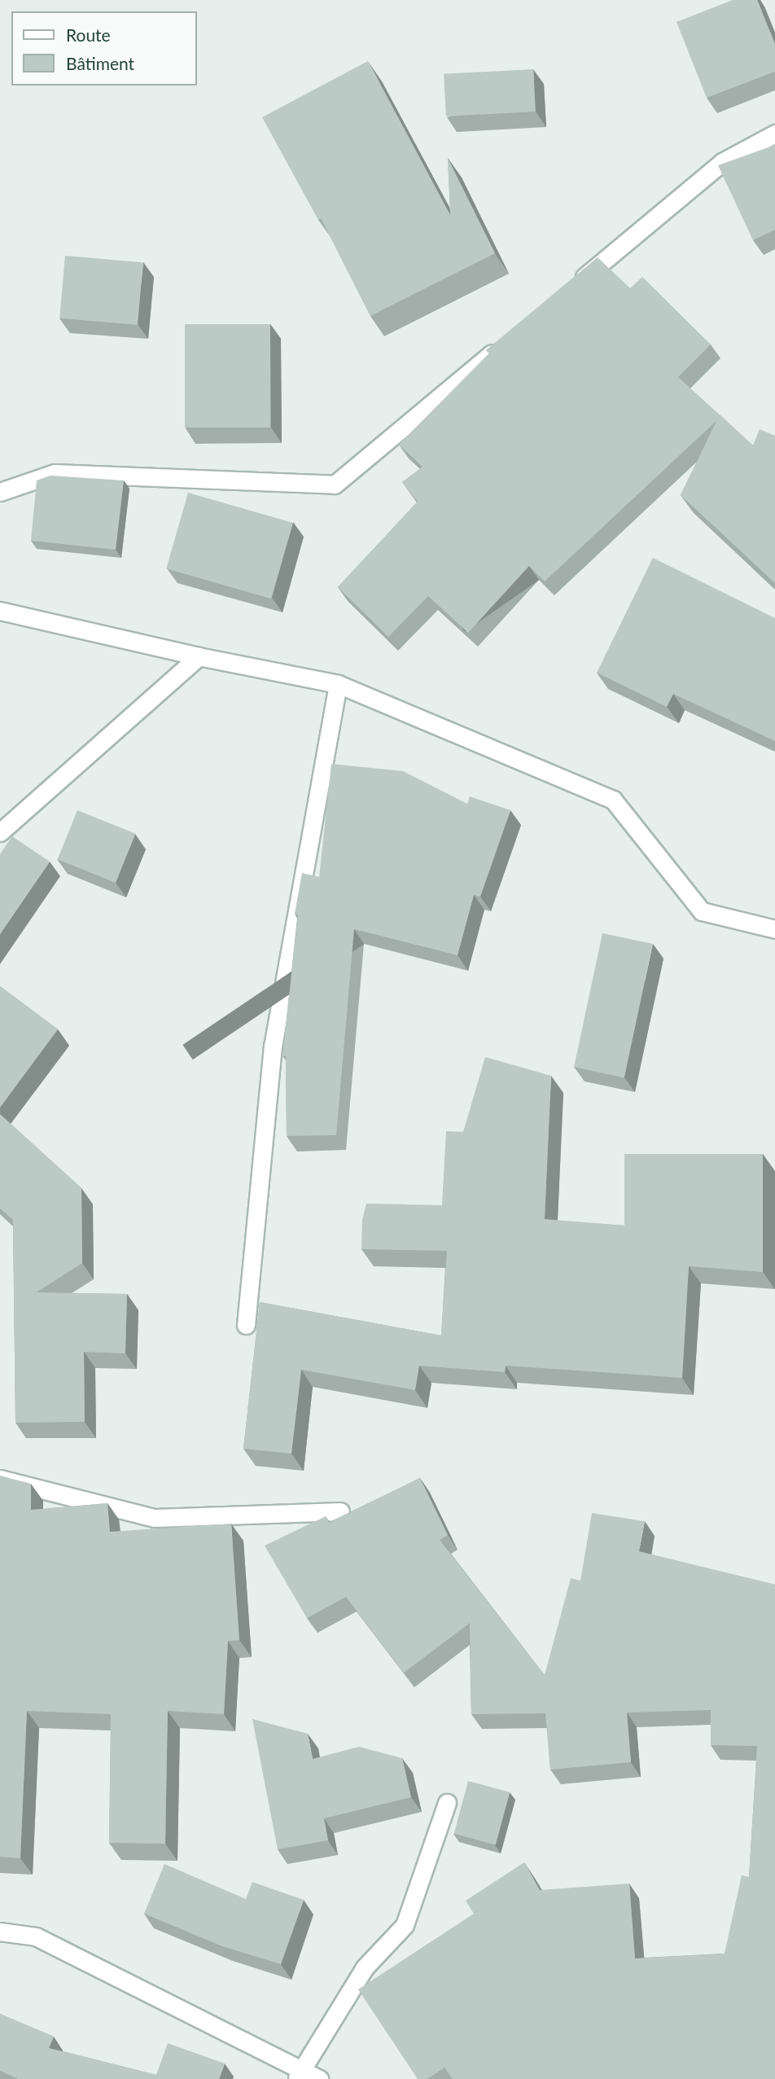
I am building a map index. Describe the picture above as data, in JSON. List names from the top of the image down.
{
  "legend": ["Route", "Bâtiment"]
}
